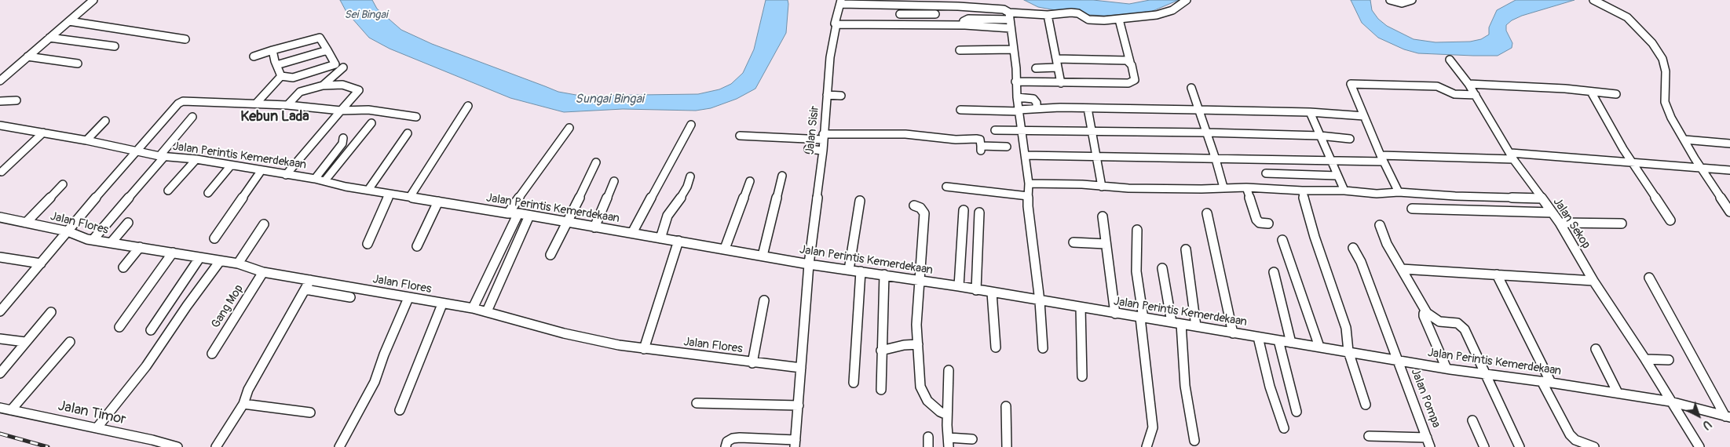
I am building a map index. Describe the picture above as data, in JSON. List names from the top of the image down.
{
  "streets": {
    "street": [
      "Jalan Sisir",
      "Jalan Perintis Kemerdekaan",
      "Jalan Flores",
      "Jalan Sekop",
      "Gang Mop",
      "Jalan Pompa",
      "Jalan Timor"
    ]
  },
  "crossings": [
    ["Jalan Sisir", "Jalan Perintis Kemerdekaan"],
    ["Jalan Sisir", "Jalan Flores"],
    ["Jalan Perintis Kemerdekaan", "Jalan Sekop"],
    ["Jalan Perintis Kemerdekaan", "Jalan Pompa"],
    ["Jalan Flores", "Gang Mop"]
  ],
  "districts": ["Kebun Lada"],
  "water": ["Sei Bingai", "Sungai Bingai"],
  "north": "bottom right"
}
